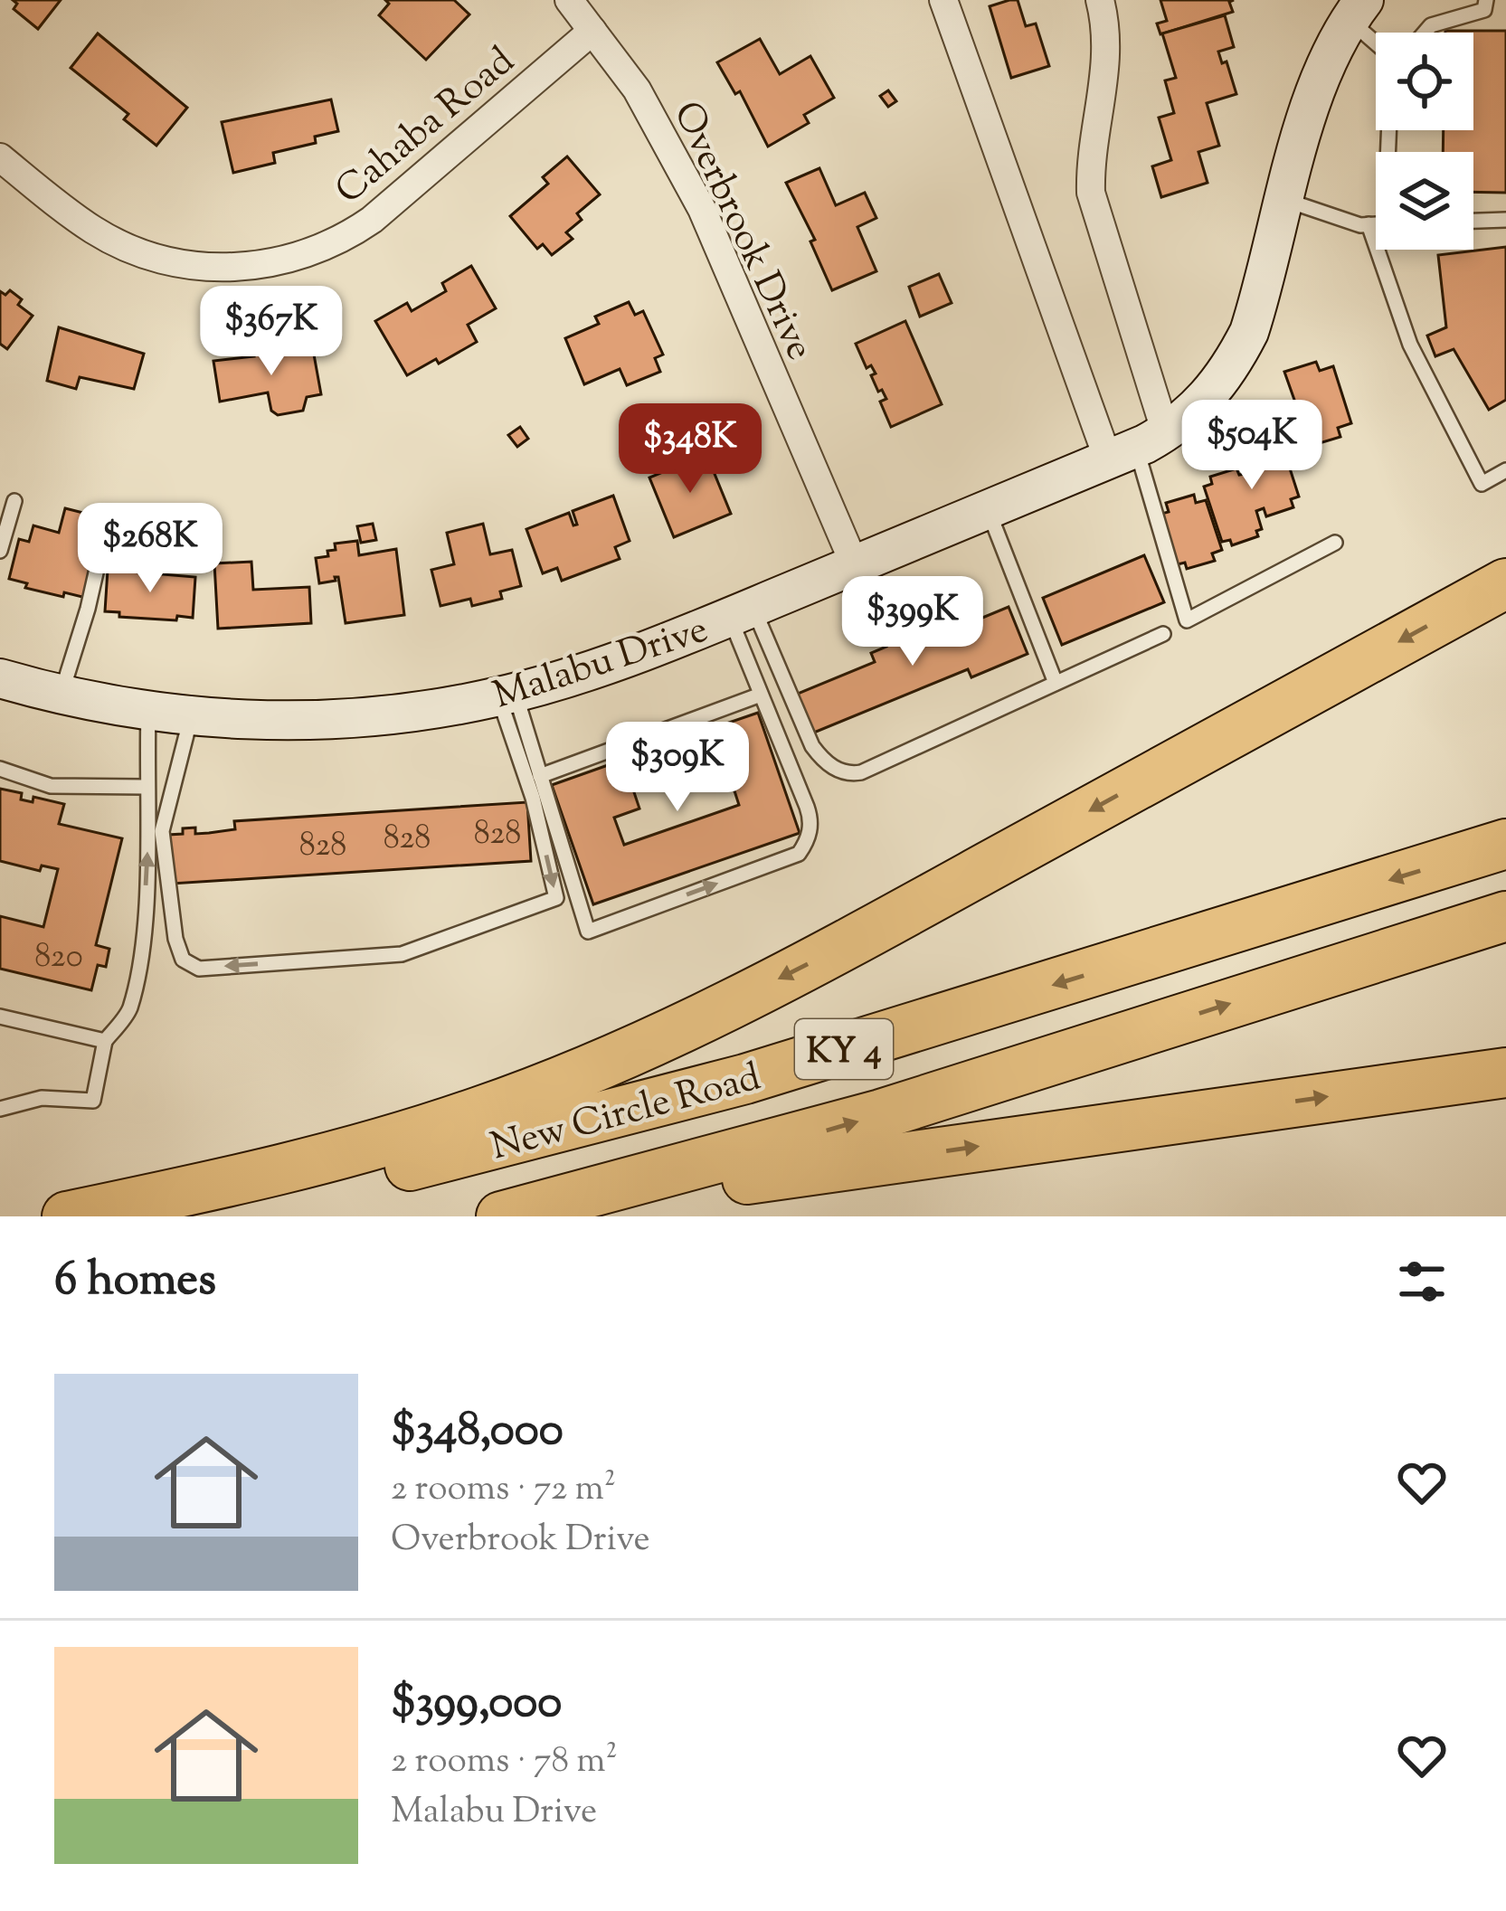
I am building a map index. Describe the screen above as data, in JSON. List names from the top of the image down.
{
  "streets": {
    "highway": ["KY 4", "New Circle Road"],
    "street": ["Cahaba Road", "Overbrook Drive", "Malabu Drive"]
  },
  "crossings": [
    ["Cahaba Road", "Overbrook Drive"],
    ["Overbrook Drive", "Malabu Drive"]
  ],
  "house_numbers": [
    "828",
    "828",
    "828",
    "820"
  ],
  "page": {
    "price": [
      "$367K",
      "$504K",
      "$348K",
      "$268K",
      "$399K",
      "$309K"
    ],
    "heading": "6 homes",
    "list": [
      {
        "name": "$348,000",
        "note": "2 rooms · 72 m² · Overbrook Drive"
      },
      {
        "name": "$399,000",
        "note": "2 rooms · 78 m² · Malabu Drive"
      }
    ]
  }
}
